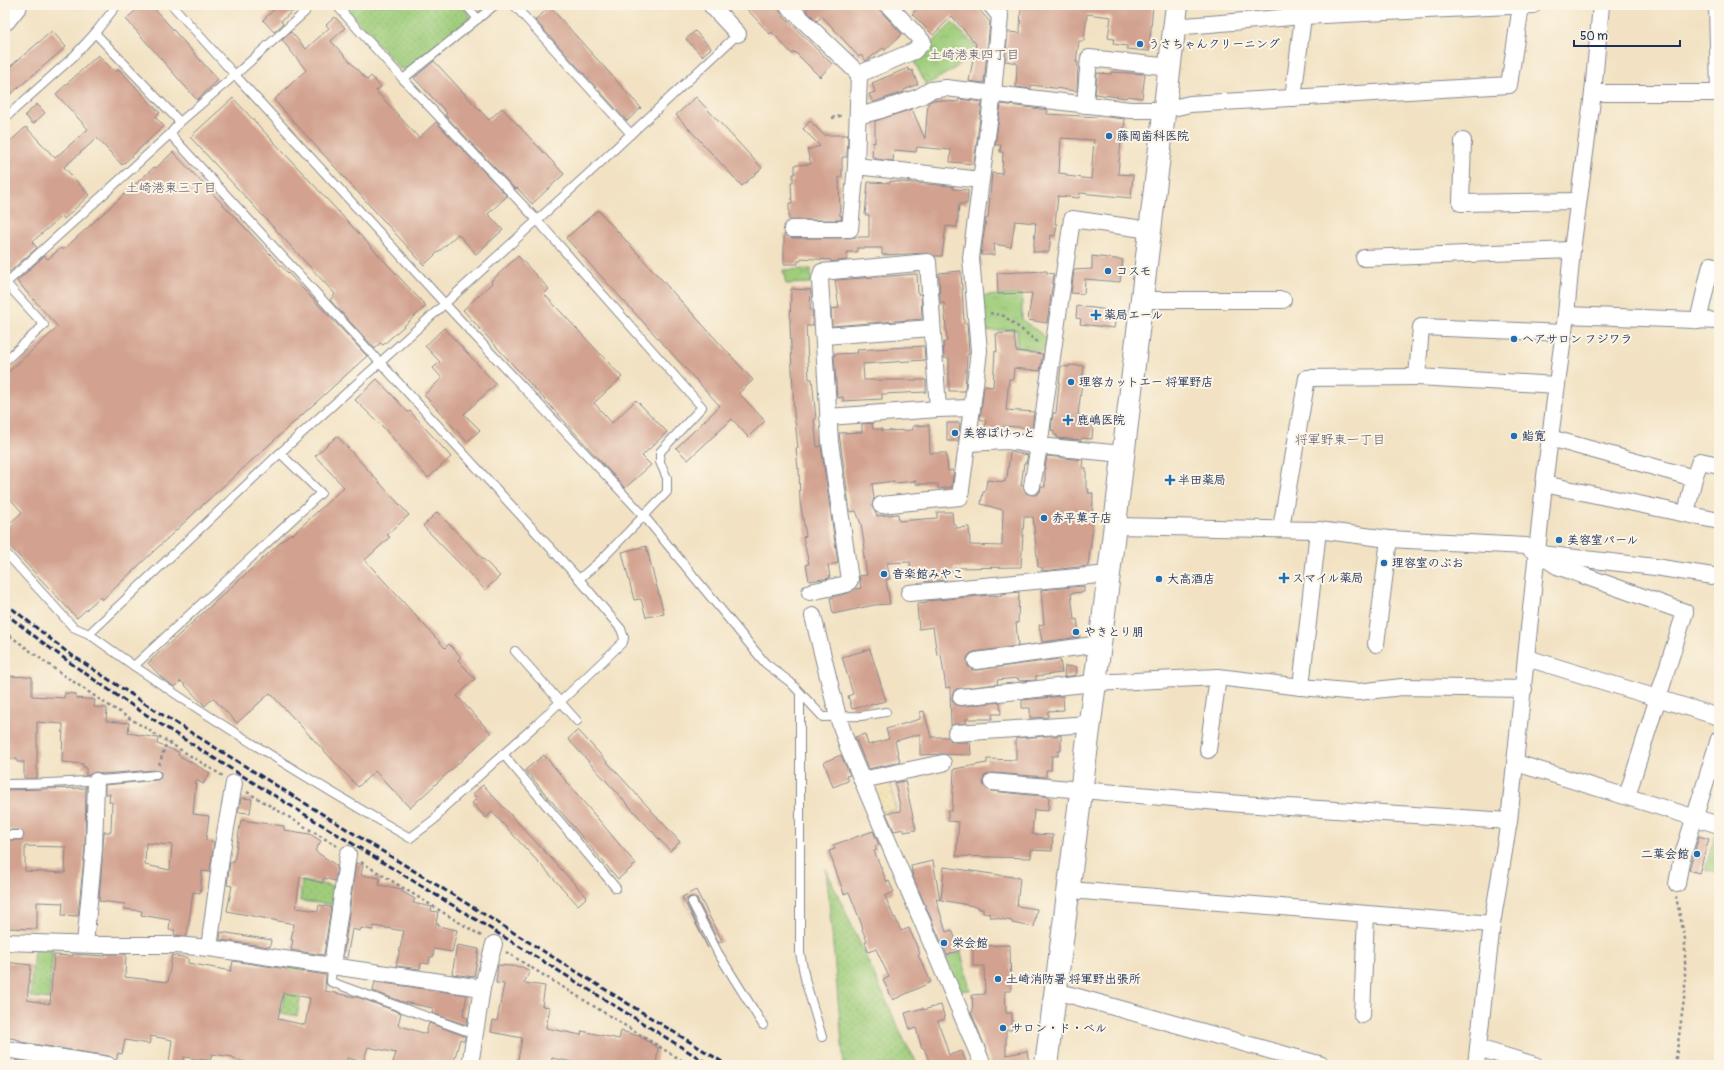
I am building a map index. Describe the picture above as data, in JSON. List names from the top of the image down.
{
  "districts": ["土崎港東四丁目", "土崎港東三丁目", "将軍野東一丁目"],
  "places": {
    "other": [
      "うさちゃんクリーニング",
      "藤岡歯科医院",
      "コスモ",
      "ヘアサロン フジワラ",
      "理容カットエー 将軍野店",
      "美容ぽけっと",
      "鮨寛",
      "赤平菓子店",
      "美容室パール",
      "理容室のぶお",
      "音楽館みやこ",
      "大高酒店",
      "やきとり朋",
      "二葉会館",
      "栄会館",
      "土崎消防署 将軍野出張所",
      "サロン・ド・ベル"
    ],
    "health": [
      "薬局エール",
      "鹿嶋医院",
      "半田薬局",
      "スマイル薬局"
    ]
  },
  "scale_bar": "50 m"
}
